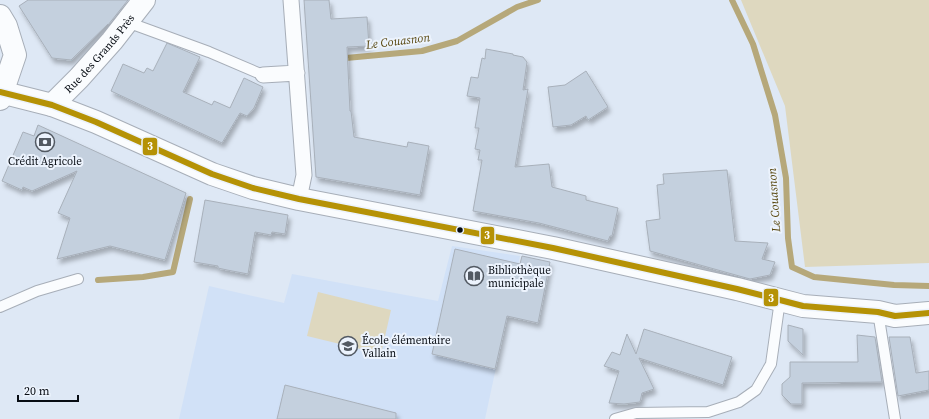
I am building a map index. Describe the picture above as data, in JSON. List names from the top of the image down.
{
  "streets": {
    "main road": ["Rue des Grands Près"]
  },
  "water": ["Le Couasnon"],
  "places": {
    "bank": ["Crédit Agricole"],
    "library": ["Bibliothèque municipale"],
    "school or university": ["École élémentaire Vallain"]
  },
  "lines": ["transit line 3"],
  "scale_bar": "20 m"
}
